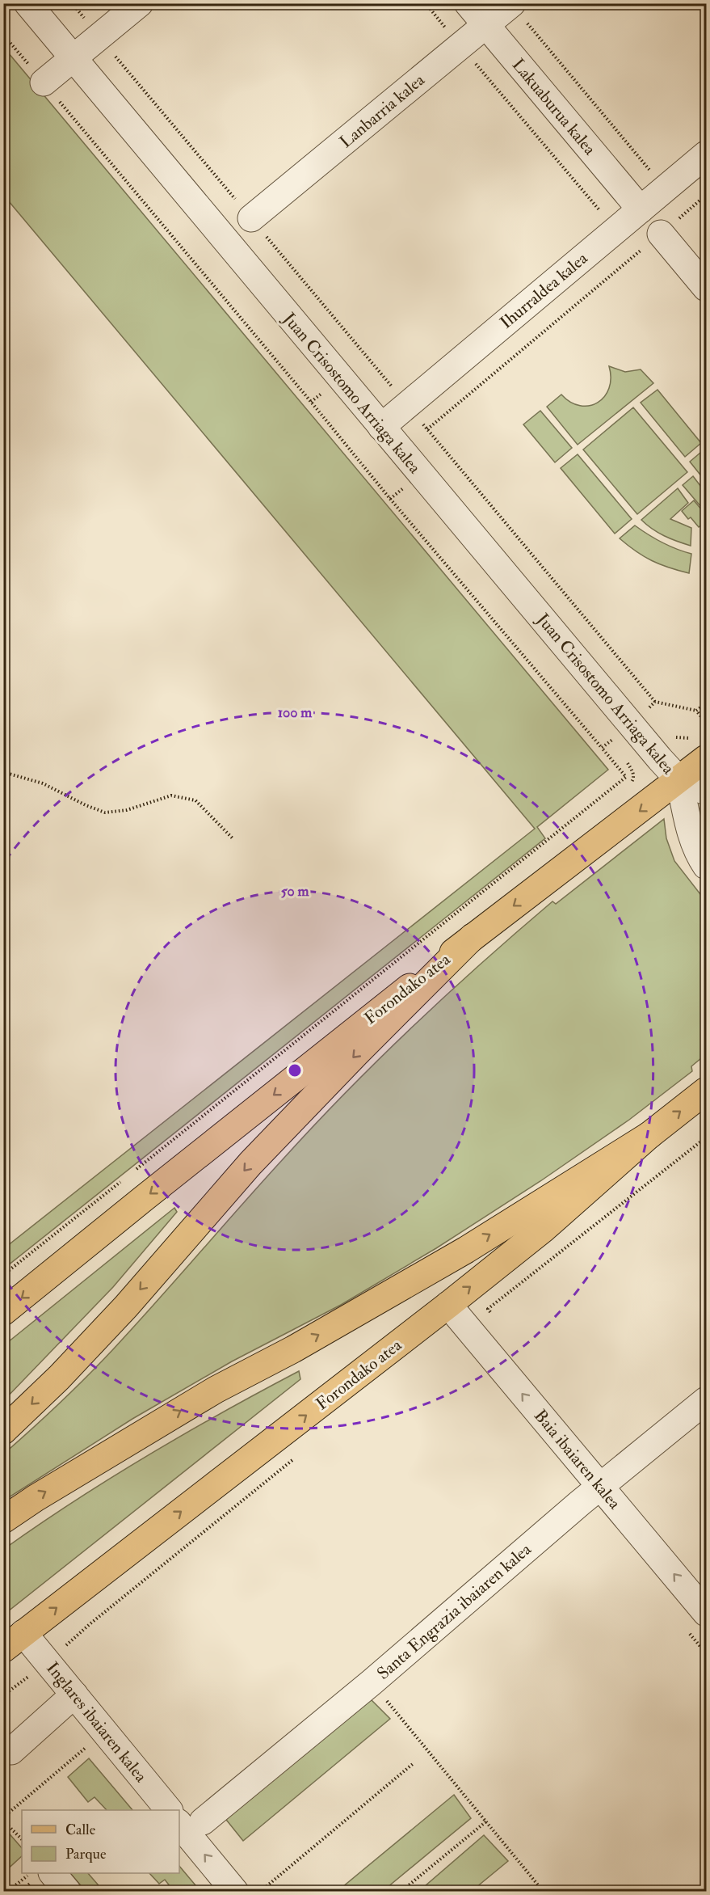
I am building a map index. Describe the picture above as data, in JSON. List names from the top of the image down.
{
  "streets": {
    "main road": ["Forondako atea"],
    "street": [
      "Lakuaburua kalea",
      "Lanbarria kalea",
      "Ihurraldea kalea",
      "Juan Crisostomo Arriaga kalea",
      "Baia ibaiaren kalea",
      "Santa Engrazia ibaiaren kalea",
      "Inglares ibaiaren kalea"
    ]
  },
  "crossings": [
    ["Lakuaburua kalea", "Lanbarria kalea"],
    ["Lakuaburua kalea", "Ihurraldea kalea"],
    ["Ihurraldea kalea", "Juan Crisostomo Arriaga kalea"],
    ["Juan Crisostomo Arriaga kalea", "Forondako atea"],
    ["Forondako atea", "Baia ibaiaren kalea"],
    ["Forondako atea", "Inglares ibaiaren kalea"],
    ["Baia ibaiaren kalea", "Santa Engrazia ibaiaren kalea"]
  ],
  "one_way": ["Baia ibaiaren kalea"],
  "legend": ["Calle", "Parque"],
  "rings": ["100 m", "50 m"]
}
